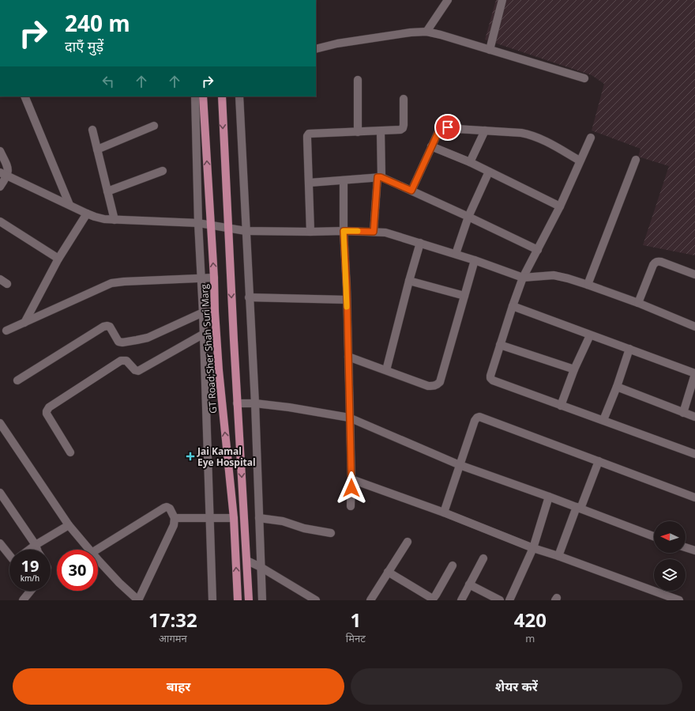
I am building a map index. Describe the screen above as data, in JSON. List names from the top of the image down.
{
  "streets": {
    "main road": ["GT Road;Sher Shah Suri Marg"]
  },
  "places": {
    "health": ["Jai Kamal Eye Hospital"]
  },
  "north": "left",
  "page": {
    "turn": ["240 m", "दाएँ मुड़ें"],
    "speed": "19 km/h",
    "limit": "30",
    "eta": [
      "17:32",
      "आगमन",
      "1",
      "मिनट",
      "420",
      "m"
    ],
    "buttons": ["बाहर", "शेयर करें"]
  }
}
